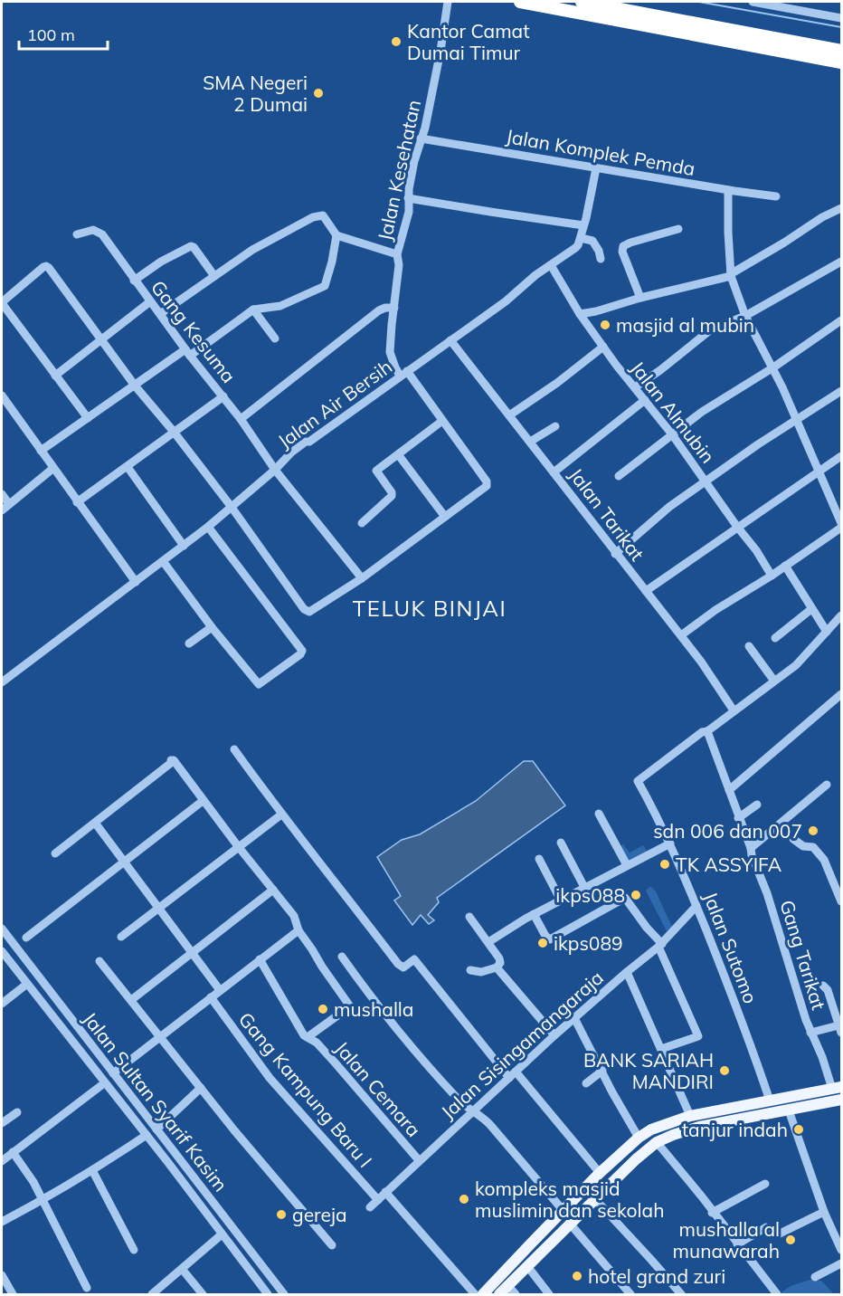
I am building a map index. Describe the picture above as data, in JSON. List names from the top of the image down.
{
  "streets": {
    "street": [
      "Jalan Komplek Pemda",
      "Jalan Kesehatan",
      "Gang Kesuma",
      "Jalan Air Bersih",
      "Jalan Almubin",
      "Jalan Tarikat",
      "Jalan Sutomo",
      "Gang Tarikat",
      "Jalan Sisingamangaraja",
      "Jalan Cemara",
      "Gang Kampung Baru I",
      "Jalan Sultan Syarif Kasim"
    ]
  },
  "crossings": [
    ["Jalan Komplek Pemda", "Jalan Kesehatan"],
    ["Jalan Kesehatan", "Jalan Air Bersih"],
    ["Gang Kesuma", "Jalan Air Bersih"],
    ["Jalan Air Bersih", "Jalan Almubin"],
    ["Jalan Air Bersih", "Jalan Tarikat"],
    ["Jalan Sutomo", "Gang Tarikat"],
    ["Jalan Sutomo", "Jalan Sisingamangaraja"],
    ["Jalan Sisingamangaraja", "Jalan Cemara"],
    ["Jalan Sisingamangaraja", "Gang Kampung Baru I"]
  ],
  "districts": ["TELUK BINJAI"],
  "places": [
    "Kantor Camat Dumai Timur",
    "SMA Negeri 2 Dumai",
    "masjid al mubin",
    "sdn 006 dan 007",
    "TK ASSYIFA",
    "ikps088",
    "ikps089",
    "mushalla",
    "BANK SARIAH MANDIRI",
    "tanjur indah",
    "kompleks masjid muslimin dan sekolah",
    "gereja",
    "mushalla al munawarah",
    "hotel grand zuri"
  ],
  "scale_bar": "100 m"
}
